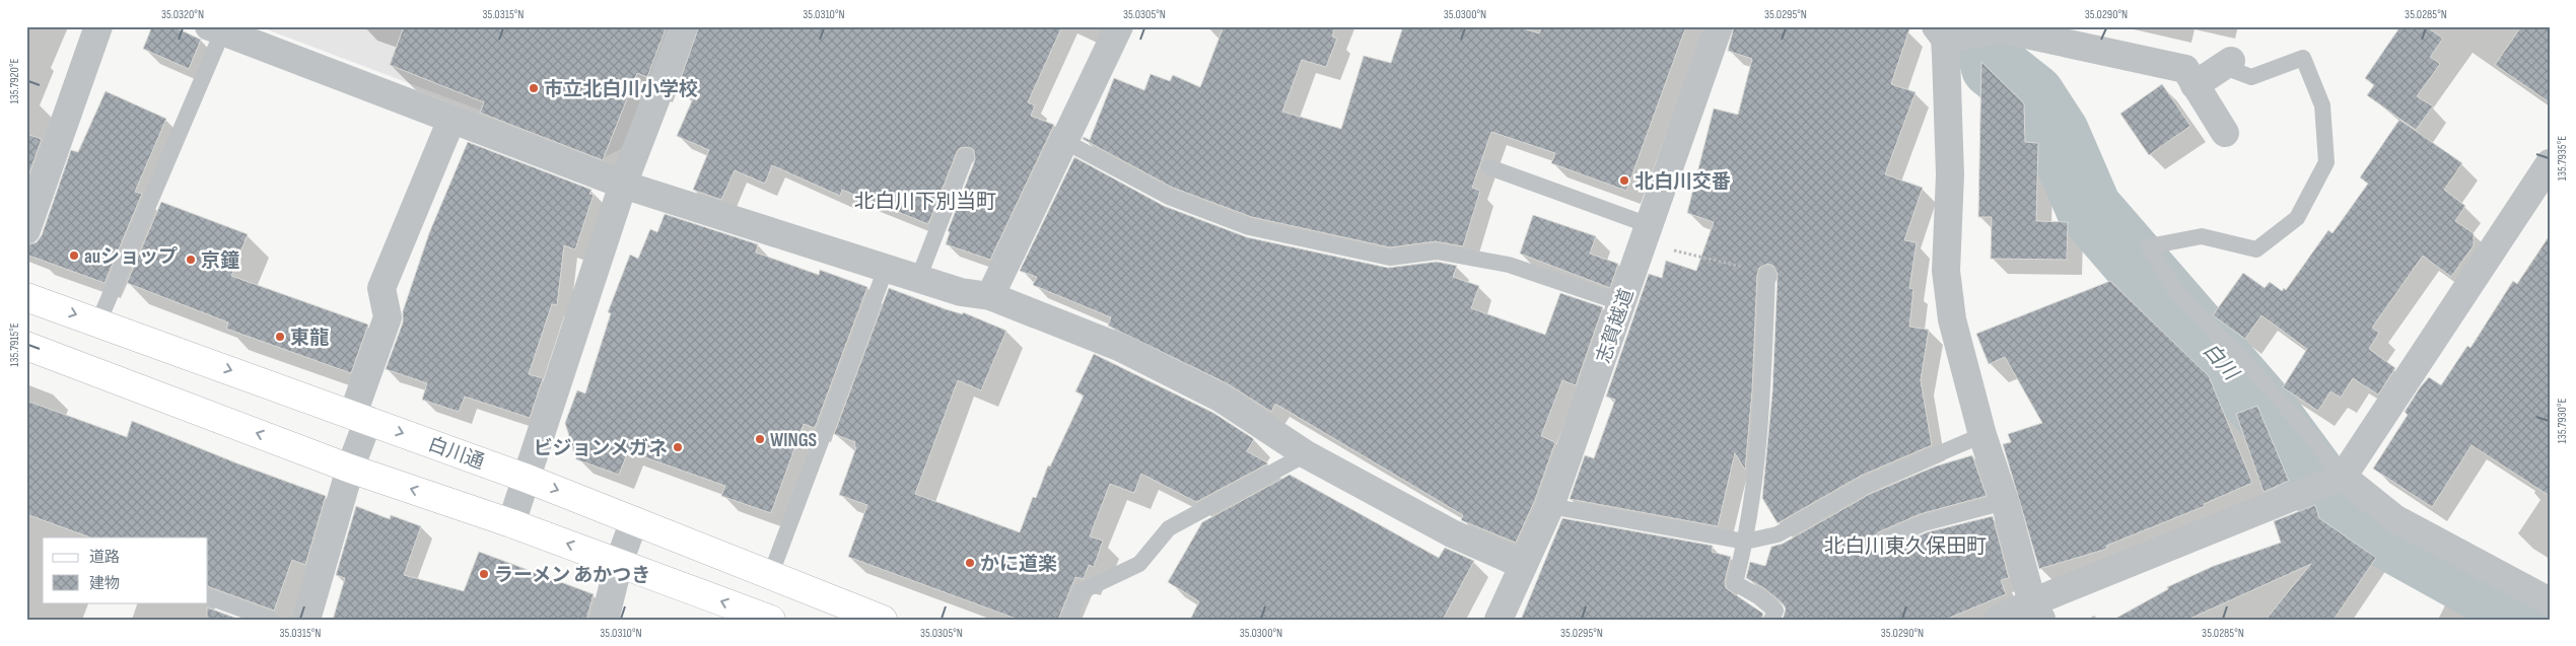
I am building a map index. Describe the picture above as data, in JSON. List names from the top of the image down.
{
  "streets": {
    "main road": ["白川通"],
    "street": ["志賀越道"]
  },
  "districts": ["北白川下別当町", "北白川東久保田町"],
  "water": ["白川"],
  "places": [
    "市立北白川小学校",
    "北白川交番",
    "auショップ",
    "京鐘",
    "東龍",
    "WINGS",
    "ビジョンメガネ",
    "かに道楽",
    "ラーメン あかつき"
  ],
  "legend": ["道路", "建物"],
  "coordinates": [
    "35.0320°N",
    "35.0315°N",
    "35.0310°N",
    "35.0305°N",
    "35.0300°N",
    "35.0295°N",
    "35.0290°N",
    "35.0285°N",
    "135.7920°E",
    "135.7935°E",
    "135.7915°E",
    "135.7930°E"
  ]
}
